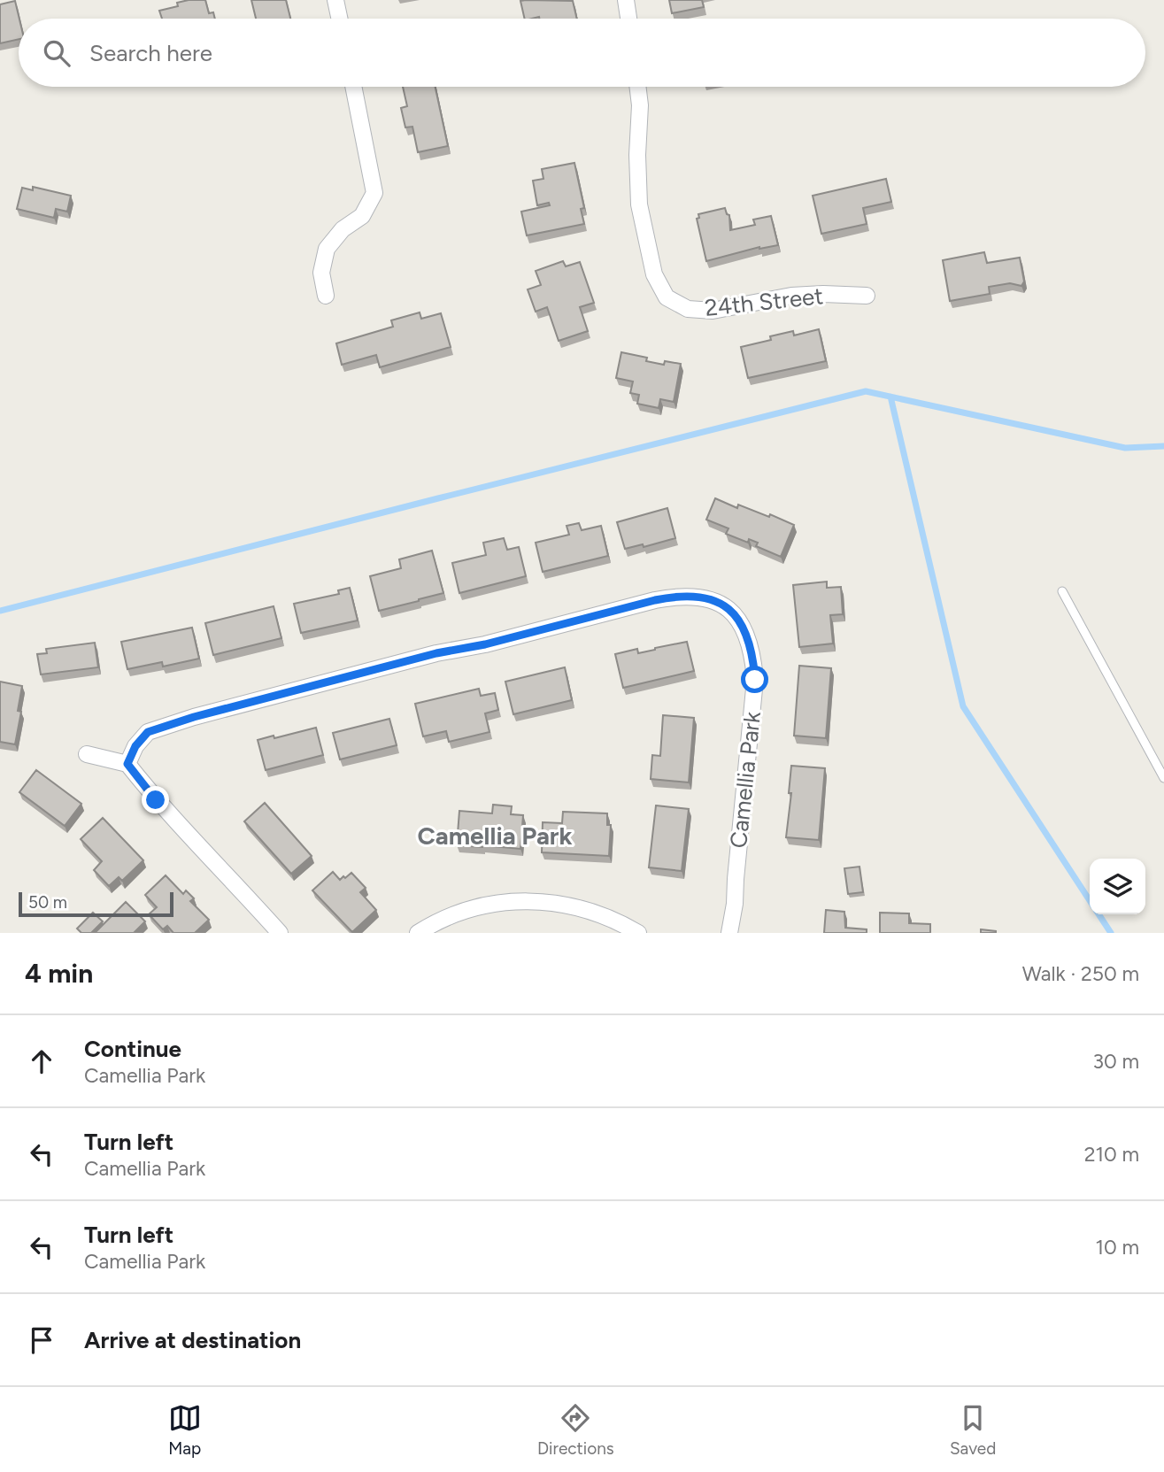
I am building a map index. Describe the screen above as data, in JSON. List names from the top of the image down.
{
  "streets": {
    "street": ["24th Street", "Camellia Park"]
  },
  "districts": ["Camellia Park"],
  "scale_bar": "50 m",
  "page": {
    "search": "Search here",
    "scale": "50 m",
    "heading": ["4 min", "Walk · 250 m"],
    "list": [
      ["Continue", "Camellia Park", "30 m"],
      ["Turn left", "Camellia Park", "210 m"],
      ["Turn left", "Camellia Park", "10 m"],
      "Arrive at destination"
    ],
    "nav": ["Map", "Directions", "Saved"]
  }
}
